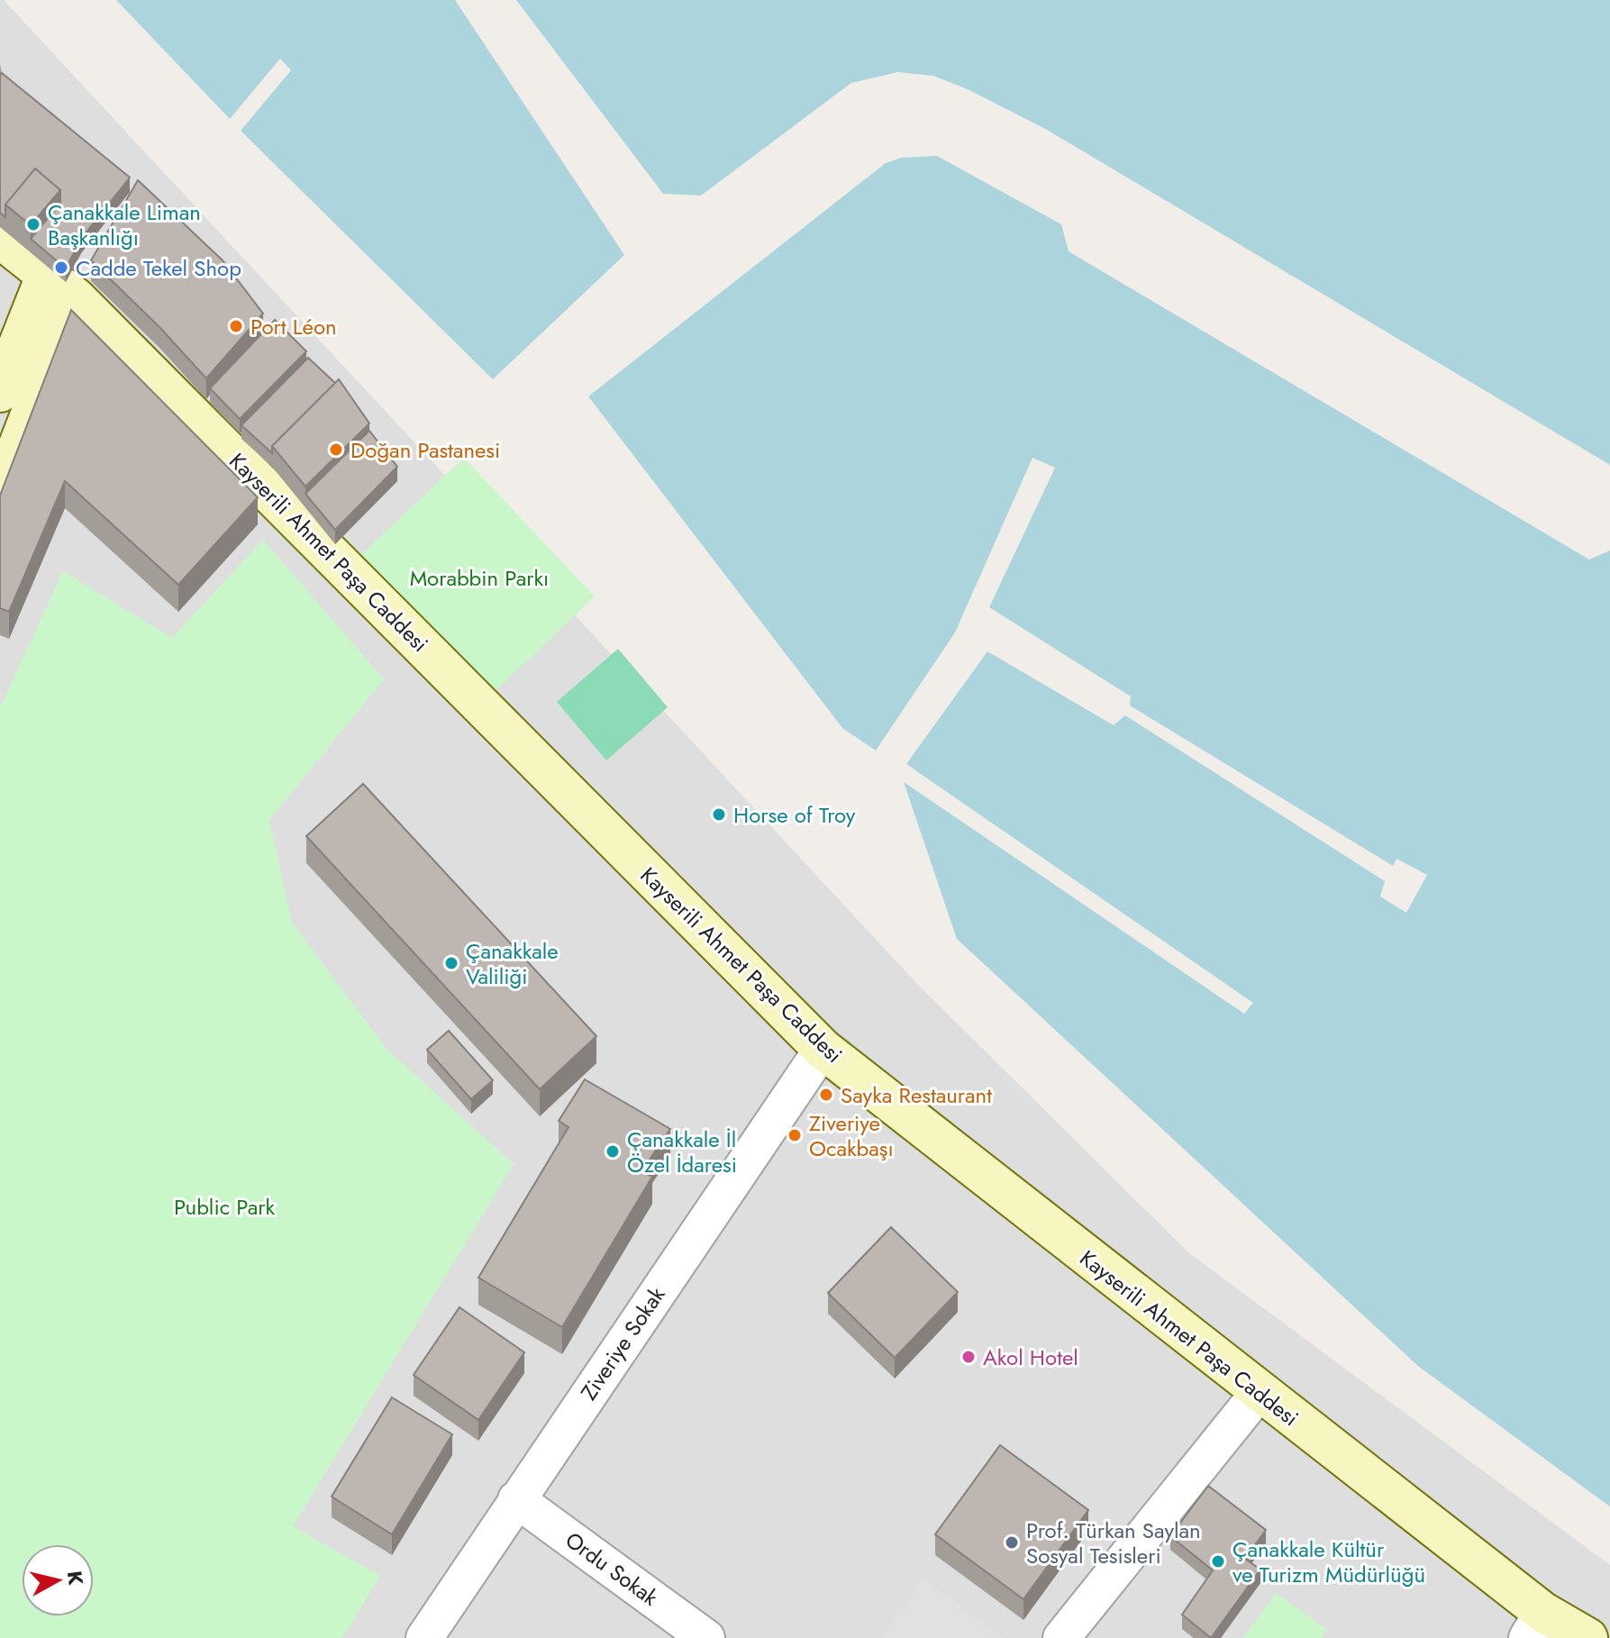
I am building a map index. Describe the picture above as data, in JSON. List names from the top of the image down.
{
  "streets": {
    "main road": ["Kayserili Ahmet Paşa Caddesi"],
    "street": ["Ziveriye Sokak", "Ordu Sokak"]
  },
  "crossings": [
    ["Kayserili Ahmet Paşa Caddesi", "Ziveriye Sokak"],
    ["Ziveriye Sokak", "Ordu Sokak"]
  ],
  "parks": ["Morabbin Parkı", "Public Park"],
  "places": [
    "Çanakkale Liman Başkanlığı",
    "Cadde Tekel Shop",
    "Port Léon",
    "Doğan Pastanesi",
    "Horse of Troy",
    "Çanakkale Valiliği",
    "Sayka Restaurant",
    "Ziveriye Ocakbaşı",
    "Çanakkale İl Özel İdaresi",
    "Akol Hotel",
    "Prof. Türkan Saylan Sosyal Tesisleri",
    "Çanakkale Kültür ve Turizm Müdürlüğü"
  ],
  "north": "right"
}
